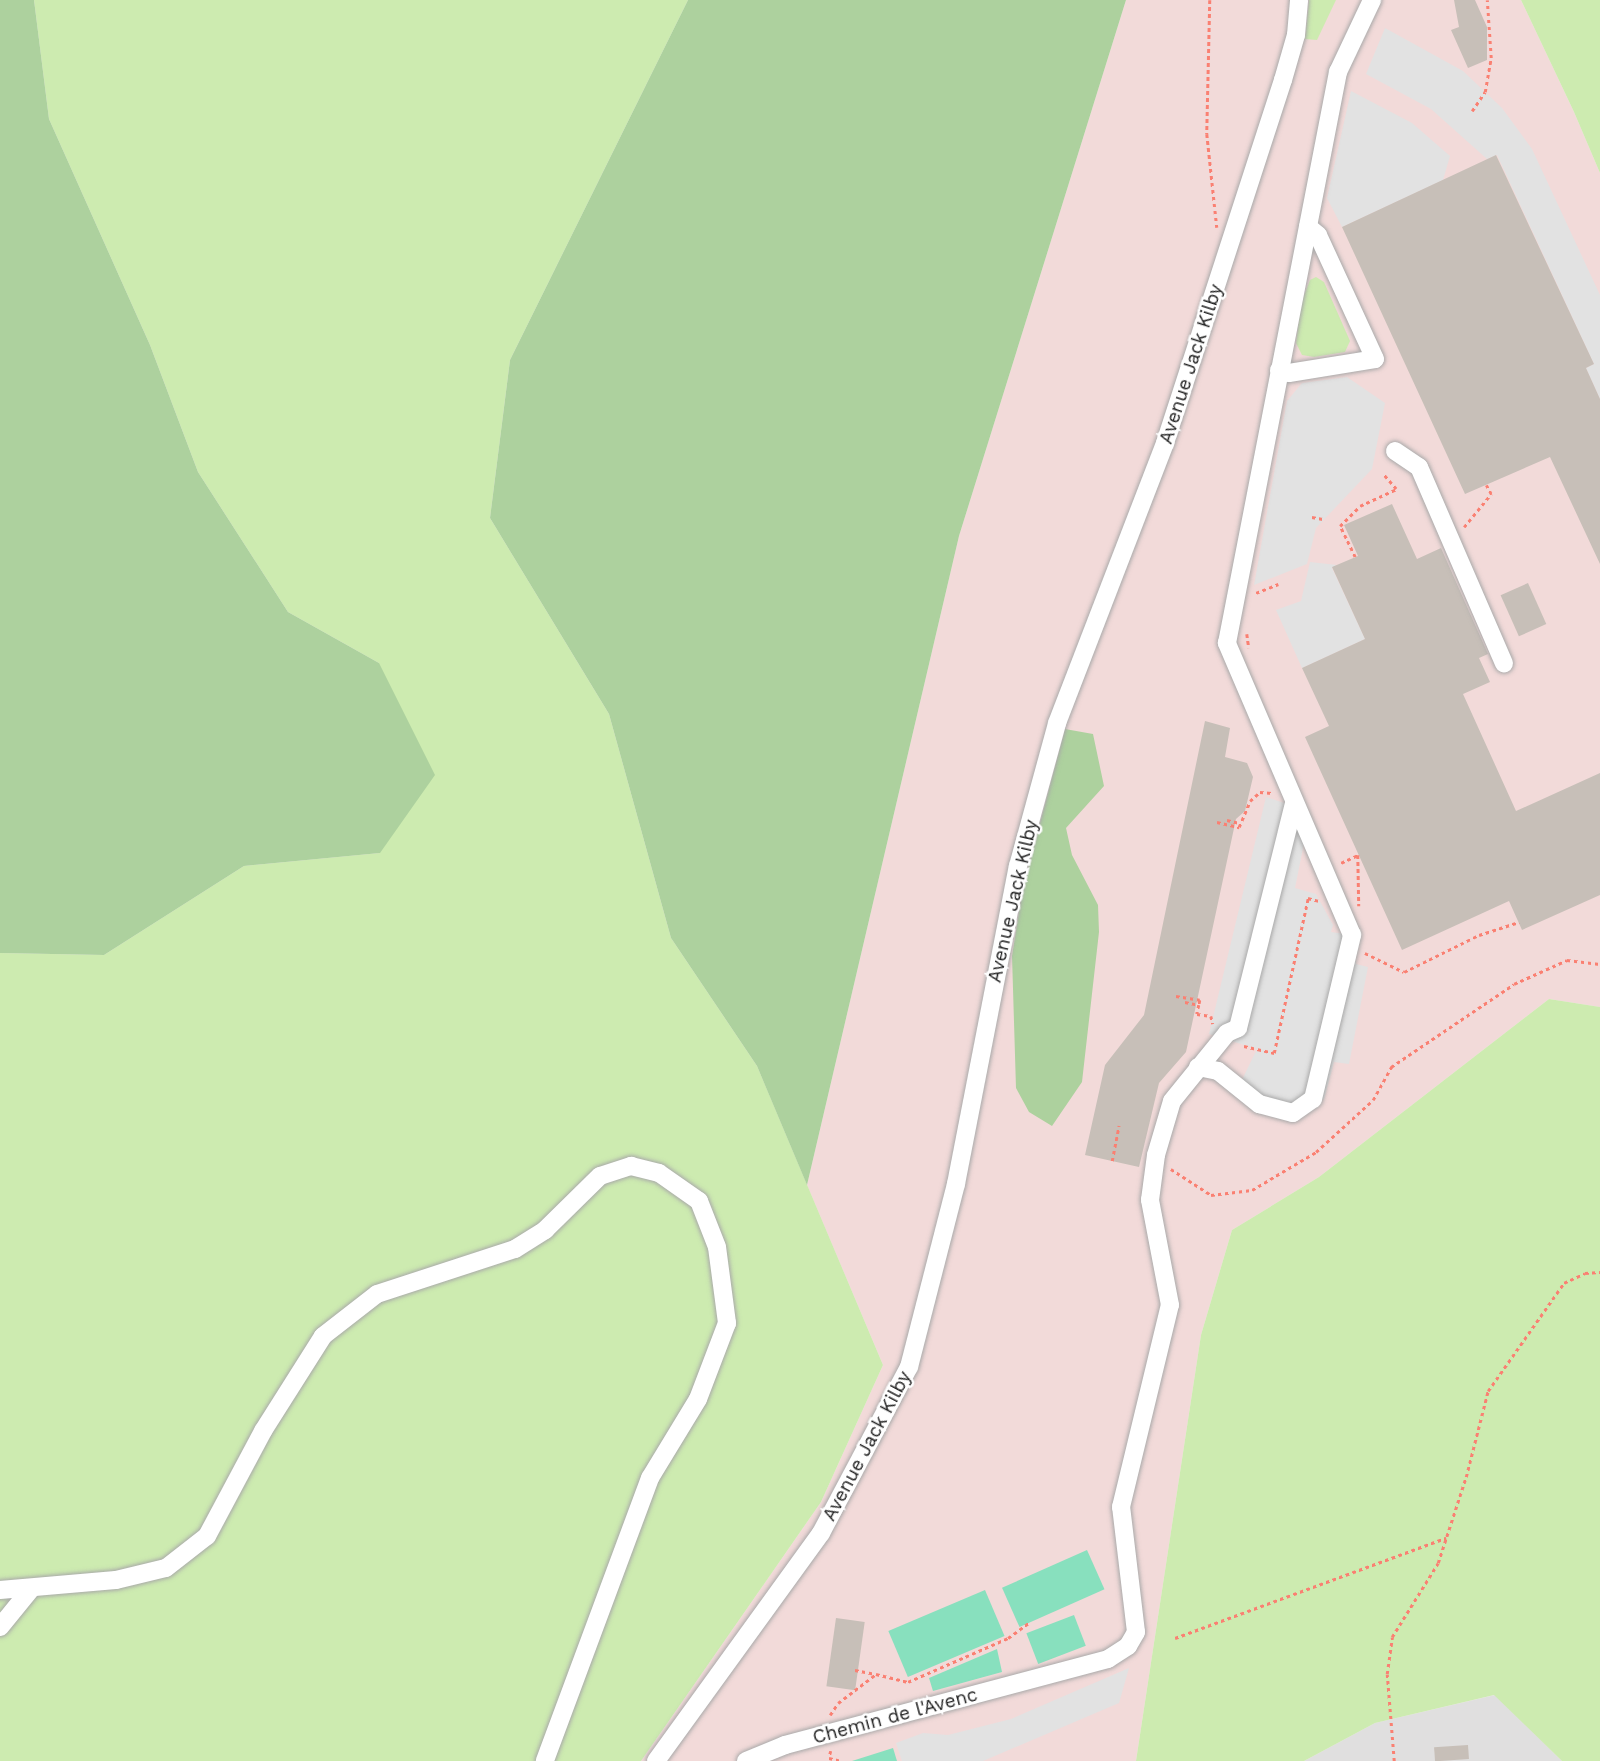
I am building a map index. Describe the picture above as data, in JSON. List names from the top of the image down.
{
  "streets": {
    "street": ["Avenue Jack Kilby", "Chemin de l'Avenc"]
  }
}
